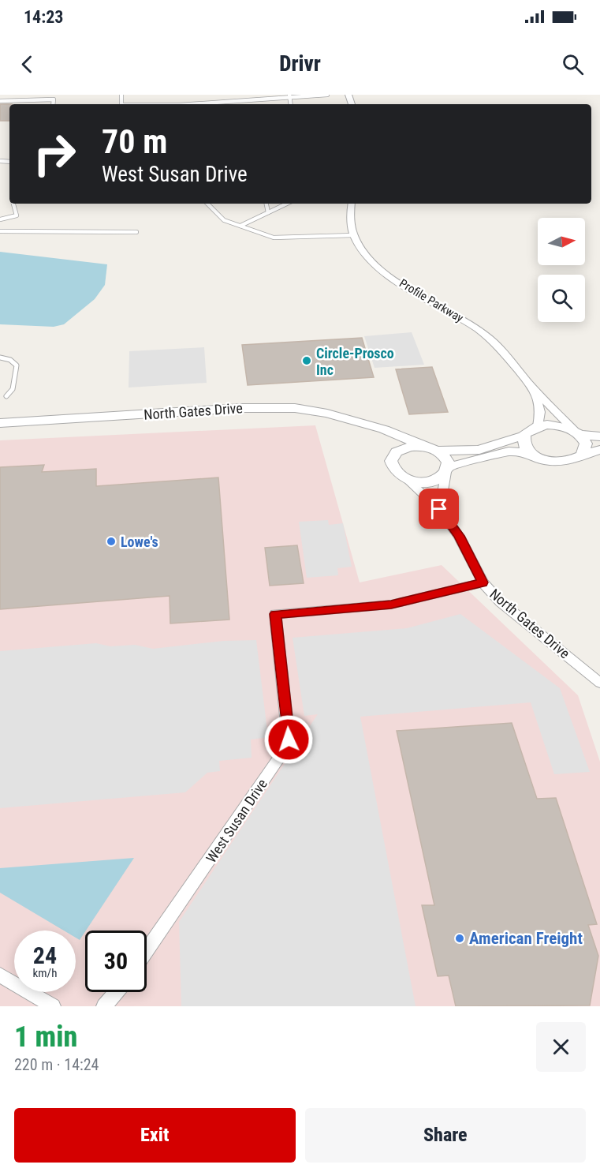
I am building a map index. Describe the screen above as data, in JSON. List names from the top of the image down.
{
  "streets": {
    "street": ["Profile Parkway", "North Gates Drive", "West Susan Drive"]
  },
  "crossings": [
    ["North Gates Drive", "West Susan Drive"]
  ],
  "places": ["Circle-Prosco Inc", "Lowe's", "American Freight"],
  "north": "right",
  "page": {
    "status": "14:23",
    "header": "Drivr",
    "turn": ["70 m", "West Susan Drive"],
    "speed": "24 km/h",
    "limit": "30",
    "heading": ["1 min", "220 m · 14:24"],
    "buttons": ["Exit", "Share"]
  }
}
